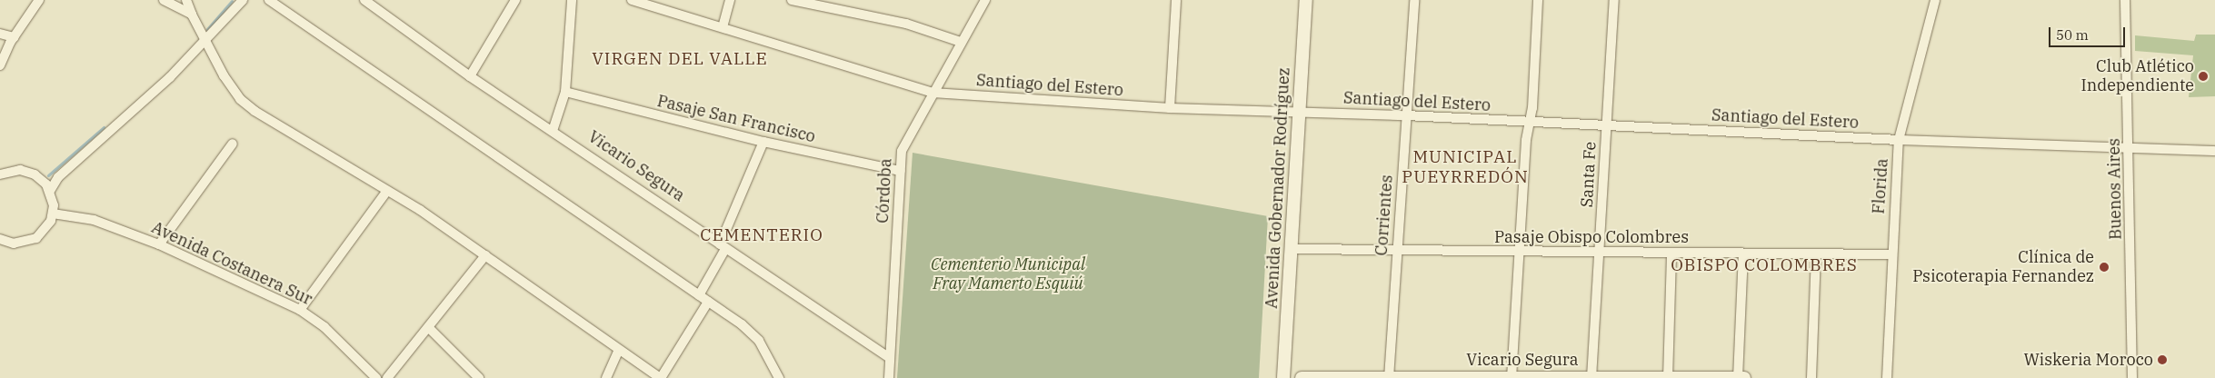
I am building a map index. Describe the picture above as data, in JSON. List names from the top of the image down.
{
  "streets": {
    "street": [
      "Santiago del Estero",
      "Pasaje San Francisco",
      "Vicario Segura",
      "Santa Fe",
      "Florida",
      "Avenida Gobernador Rodríguez",
      "Buenos Aires",
      "Córdoba",
      "Corrientes",
      "Pasaje Obispo Colombres",
      "Avenida Costanera Sur"
    ]
  },
  "crossings": [
    ["Santiago del Estero", "Santa Fe"],
    ["Santiago del Estero", "Florida"],
    ["Santiago del Estero", "Avenida Gobernador Rodríguez"],
    ["Santiago del Estero", "Buenos Aires"],
    ["Santiago del Estero", "Córdoba"],
    ["Santiago del Estero", "Corrientes"],
    ["Pasaje San Francisco", "Córdoba"],
    ["Vicario Segura", "Santa Fe"],
    ["Vicario Segura", "Córdoba"],
    ["Vicario Segura", "Corrientes"],
    ["Santa Fe", "Pasaje Obispo Colombres"],
    ["Florida", "Pasaje Obispo Colombres"],
    ["Avenida Gobernador Rodríguez", "Pasaje Obispo Colombres"],
    ["Corrientes", "Pasaje Obispo Colombres"]
  ],
  "districts": [
    "VIRGEN DEL VALLE",
    "MUNICIPAL PUEYRREDÓN",
    "CEMENTERIO",
    "OBISPO COLOMBRES"
  ],
  "parks": ["Cementerio Municipal Fray Mamerto Esquiú"],
  "places": ["Club Atlético Independiente", "Clínica de Psicoterapia Fernandez", "Wiskeria Moroco"],
  "scale_bar": "50 m"
}
